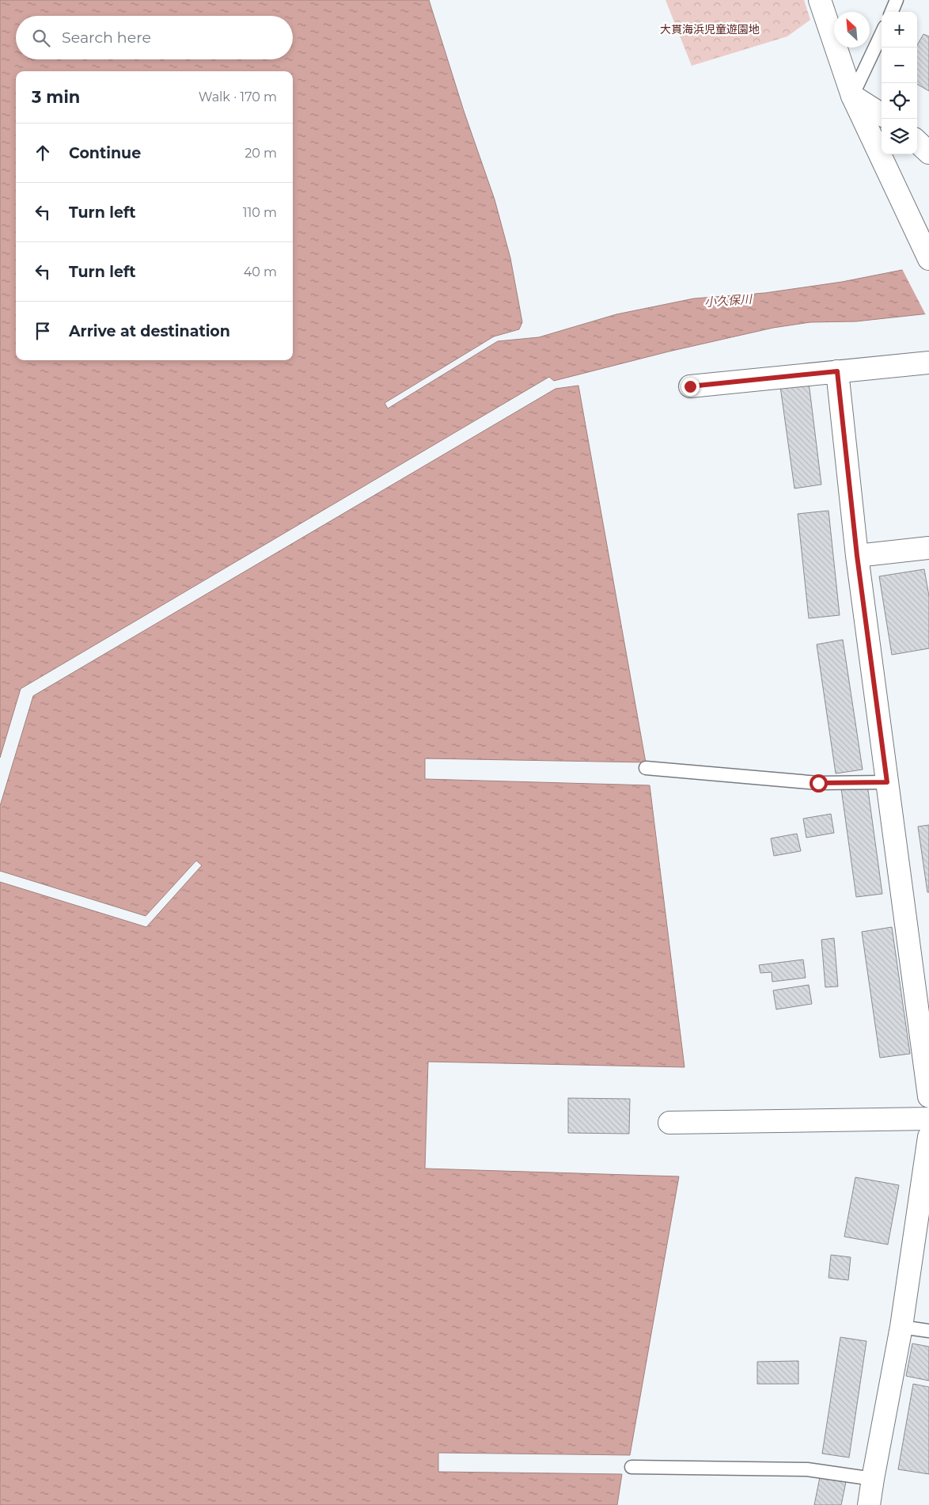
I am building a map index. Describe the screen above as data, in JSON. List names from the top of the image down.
{
  "water": ["小久保川"],
  "parks": ["大貫海浜児童遊園地"],
  "north": "top left",
  "page": {
    "map_buttons": ["+", "−"],
    "search": "Search here",
    "heading": ["3 min", "Walk · 170 m"],
    "list": [
      ["Continue", "20 m"],
      ["Turn left", "110 m"],
      ["Turn left", "40 m"],
      "Arrive at destination"
    ]
  }
}
